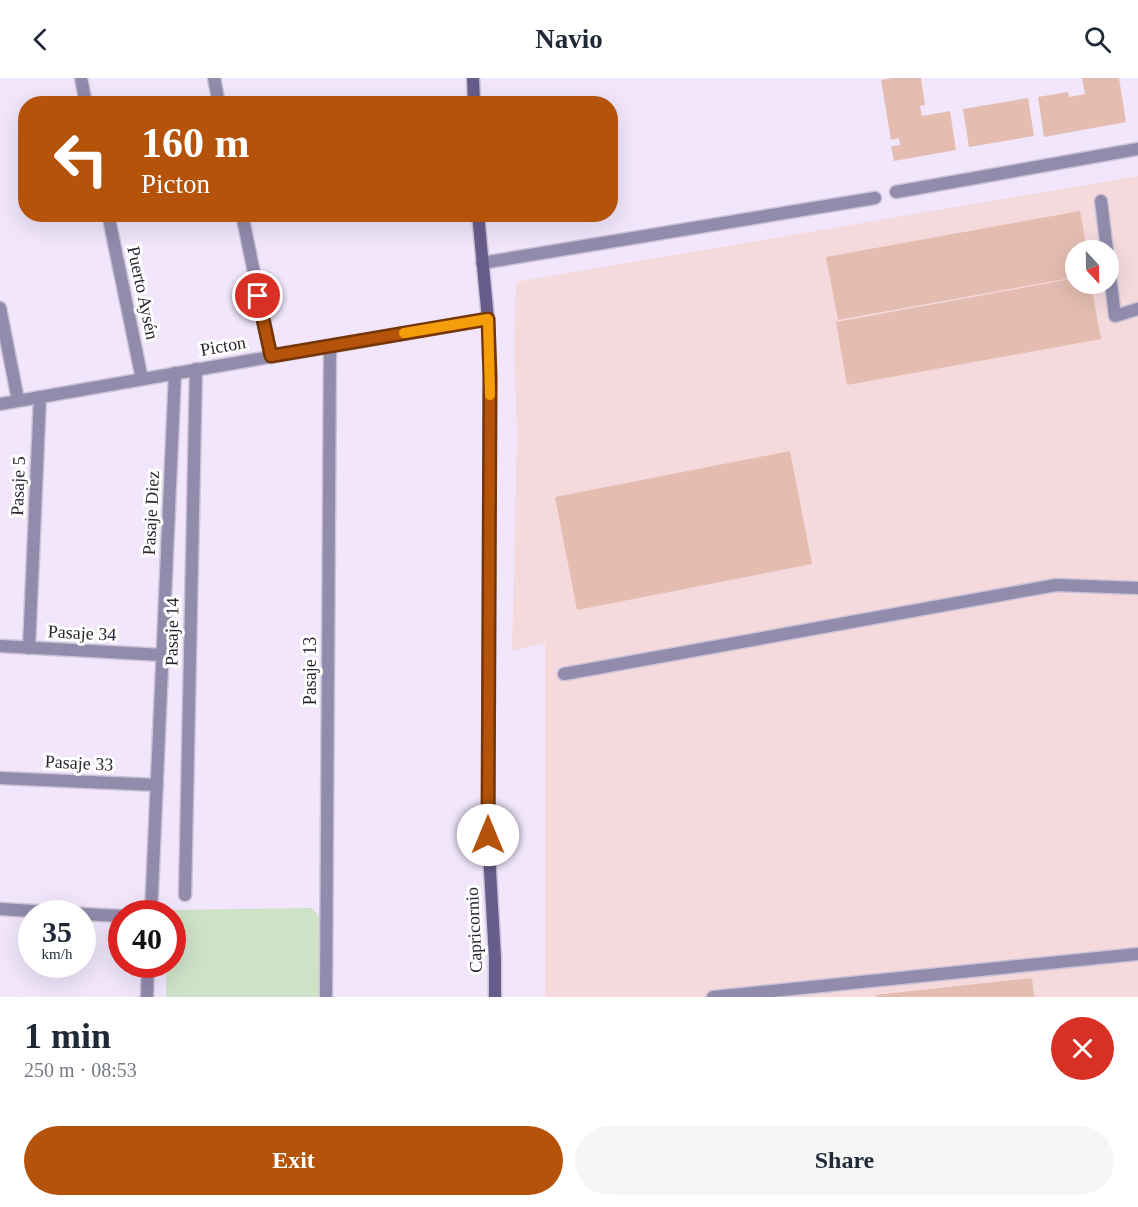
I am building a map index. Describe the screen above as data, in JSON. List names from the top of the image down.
{
  "streets": {
    "street": [
      "Puerto Aysén",
      "Picton",
      "Pasaje 5",
      "Pasaje Diez",
      "Pasaje 14",
      "Pasaje 34",
      "Pasaje 13",
      "Pasaje 33",
      "Capricornio"
    ]
  },
  "crossings": [
    ["Puerto Aysén", "Picton"],
    ["Picton", "Pasaje 5"],
    ["Picton", "Pasaje Diez"],
    ["Picton", "Pasaje 14"],
    ["Picton", "Pasaje 13"],
    ["Picton", "Capricornio"],
    ["Pasaje 5", "Pasaje 34"],
    ["Pasaje Diez", "Pasaje 14"],
    ["Pasaje Diez", "Pasaje 34"],
    ["Pasaje 14", "Pasaje 34"],
    ["Pasaje 14", "Pasaje 33"]
  ],
  "north": "bottom",
  "page": {
    "header": "Navio",
    "turn": ["160 m", "Picton"],
    "speed": "35 km/h",
    "limit": "40",
    "heading": ["1 min", "250 m · 08:53"],
    "buttons": ["Exit", "Share"]
  }
}
